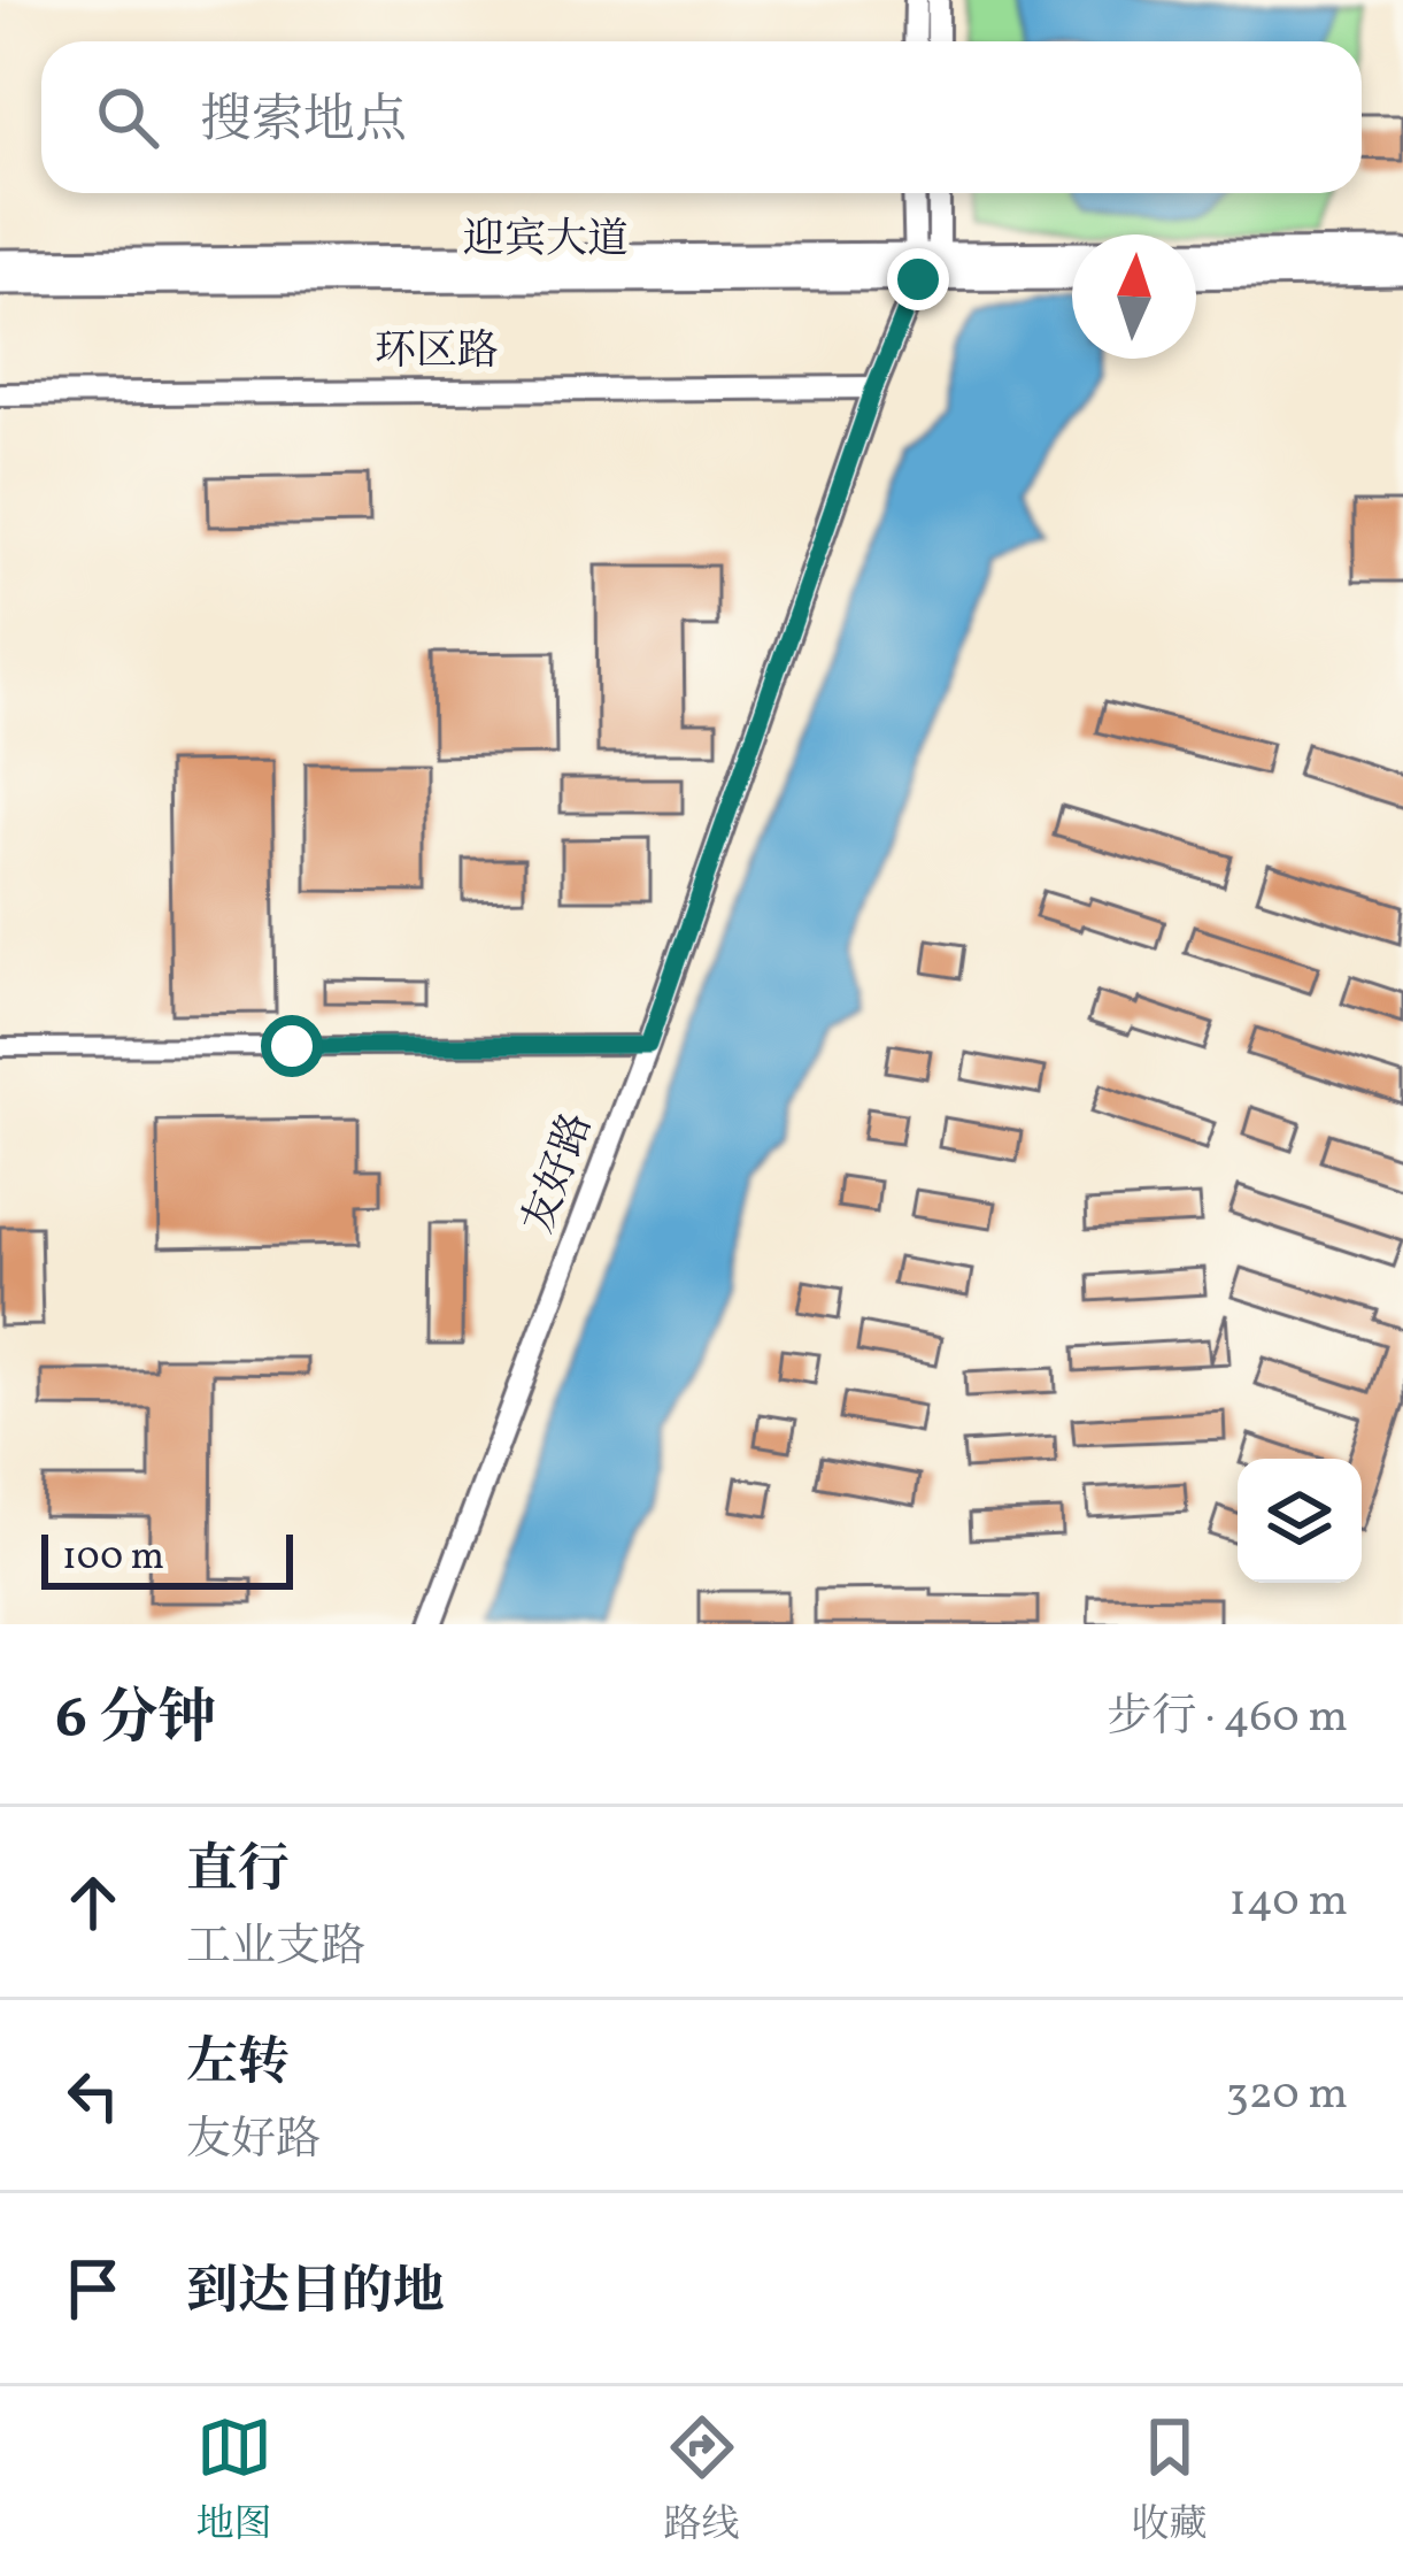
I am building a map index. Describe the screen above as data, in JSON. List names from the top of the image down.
{
  "streets": {
    "main road": ["迎宾大道"],
    "street": ["环区路", "友好路"]
  },
  "crossings": [
    ["迎宾大道", "友好路"],
    ["环区路", "友好路"]
  ],
  "scale_bar": "100 m",
  "north": "top",
  "page": {
    "search": "搜索地点",
    "scale": "100 m",
    "heading": ["6 分钟", "步行 · 460 m"],
    "list": [
      ["直行", "工业支路", "140 m"],
      ["左转", "友好路", "320 m"],
      "到达目的地"
    ],
    "nav": ["地图", "路线", "收藏"]
  }
}
